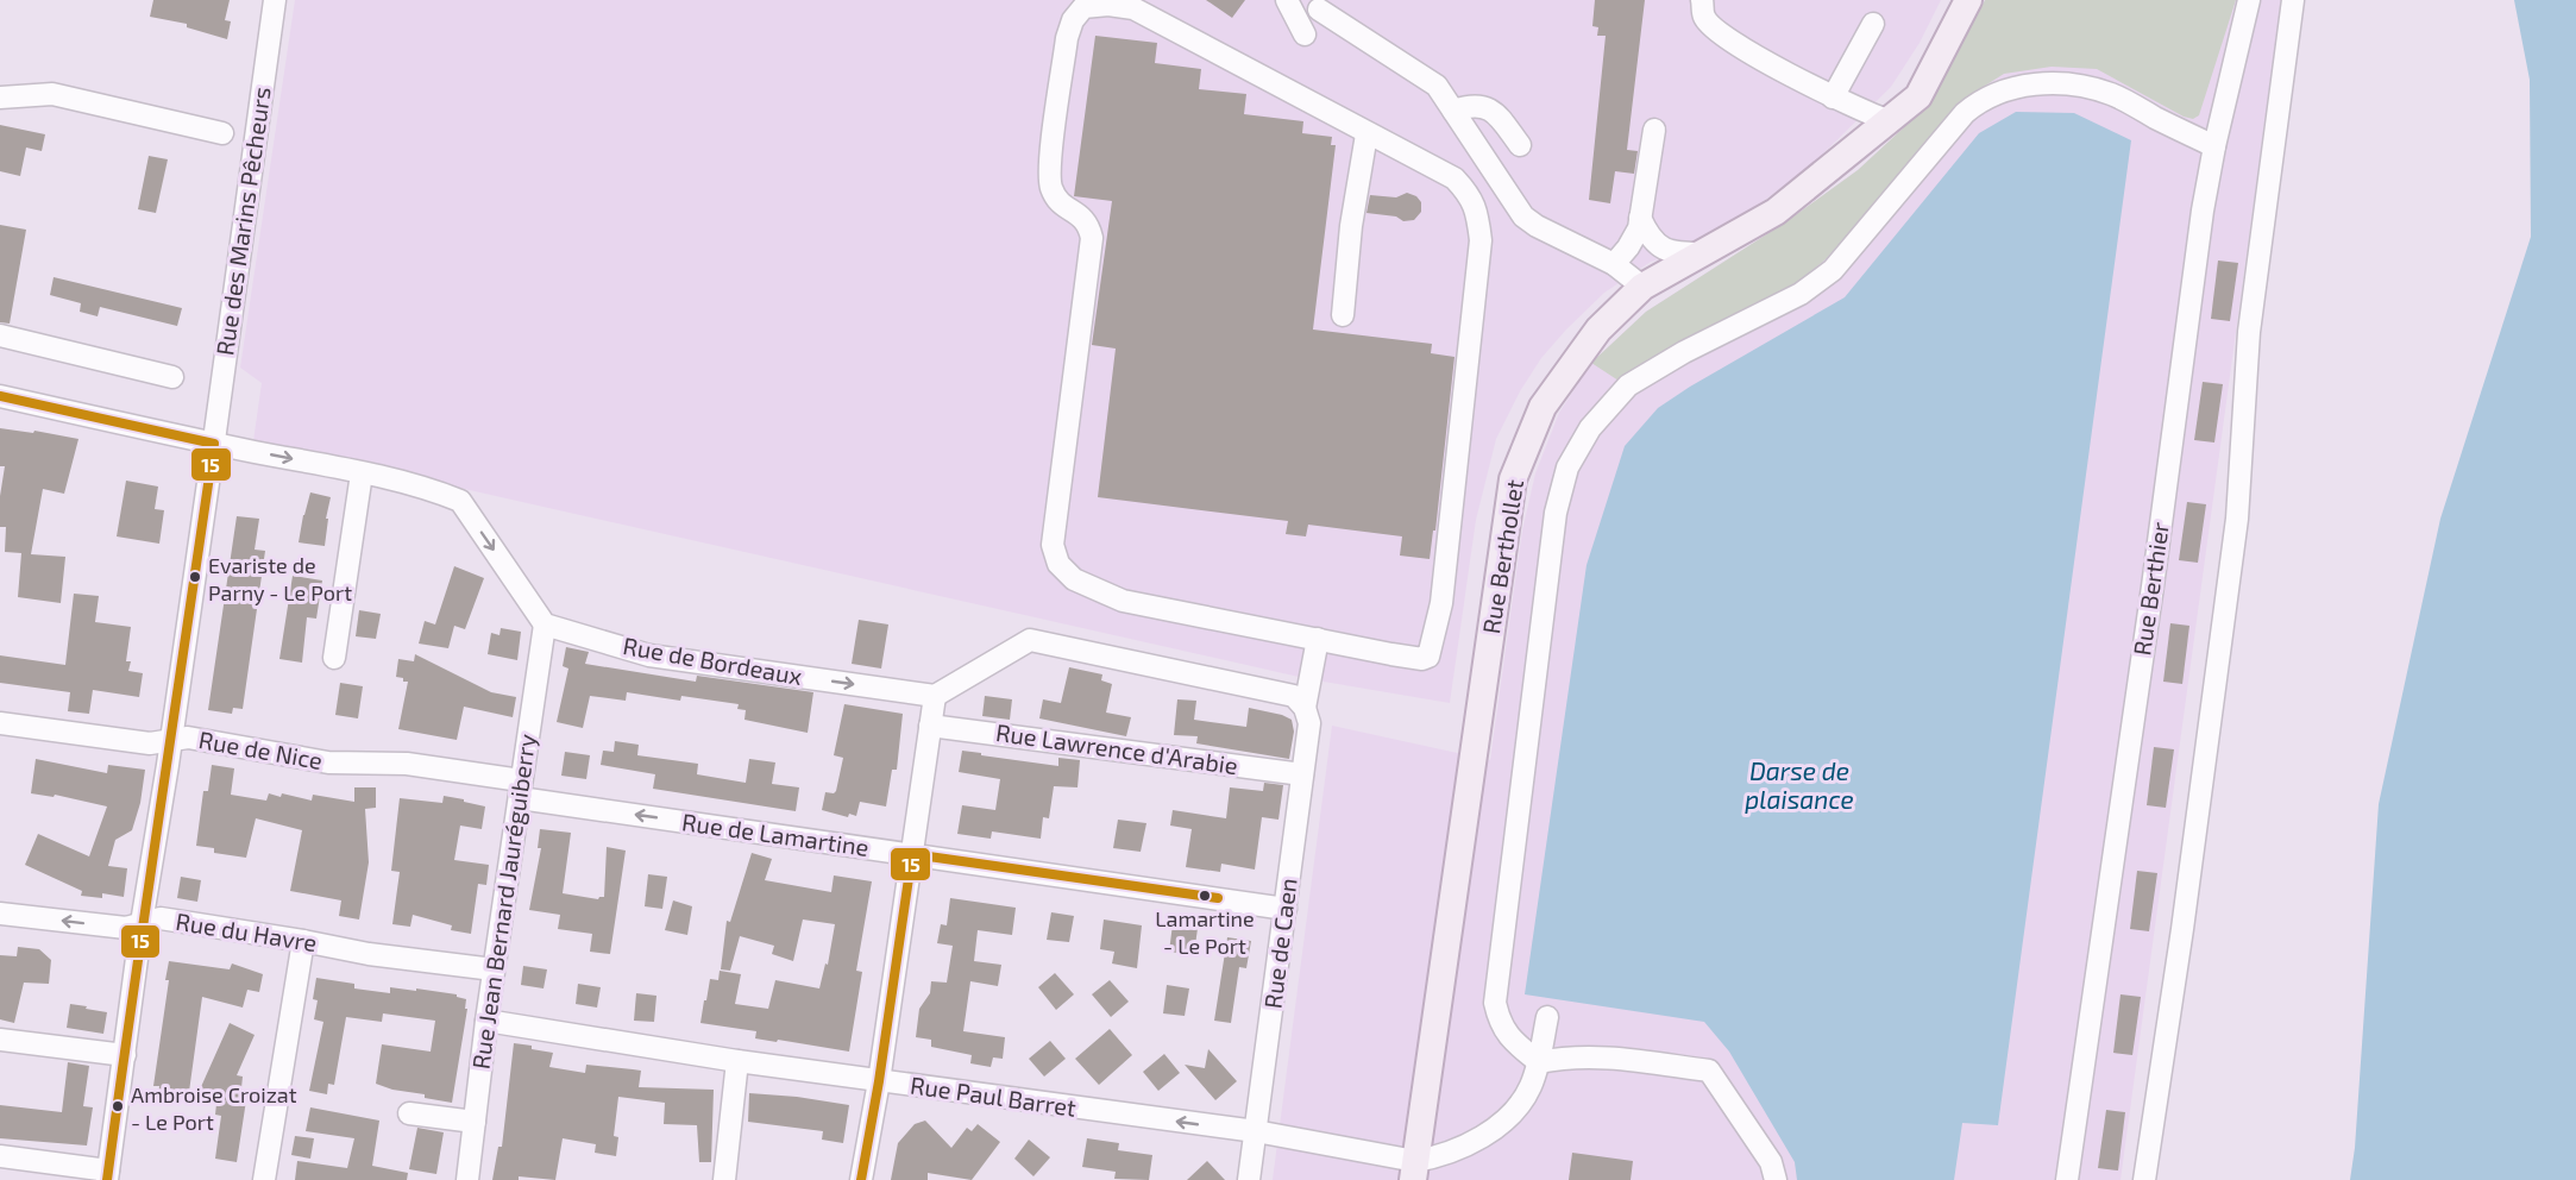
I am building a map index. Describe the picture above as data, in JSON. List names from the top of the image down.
{
  "streets": {
    "main road": ["Rue Berthollet"],
    "street": [
      "Rue des Marins Pêcheurs",
      "Rue Berthier",
      "Rue de Bordeaux",
      "Rue Lawrence d'Arabie",
      "Rue de Nice",
      "Rue de Lamartine",
      "Rue Jean Bernard Jauréguiberry",
      "Rue du Havre",
      "Rue de Caen",
      "Rue Paul Barret"
    ]
  },
  "crossings": [
    ["Rue des Marins Pêcheurs", "Rue de Nice"],
    ["Rue des Marins Pêcheurs", "Rue du Havre"],
    ["Rue Berthollet", "Rue Paul Barret"],
    ["Rue de Bordeaux", "Rue Jean Bernard Jauréguiberry"],
    ["Rue Lawrence d'Arabie", "Rue de Caen"],
    ["Rue de Nice", "Rue de Lamartine"],
    ["Rue de Nice", "Rue Jean Bernard Jauréguiberry"],
    ["Rue de Lamartine", "Rue Jean Bernard Jauréguiberry"],
    ["Rue de Lamartine", "Rue de Caen"],
    ["Rue Jean Bernard Jauréguiberry", "Rue du Havre"],
    ["Rue Jean Bernard Jauréguiberry", "Rue Paul Barret"],
    ["Rue de Caen", "Rue Paul Barret"]
  ],
  "one_way": ["Rue de Bordeaux", "Rue de Lamartine", "Rue Paul Barret"],
  "water": ["Darse de plaisance"],
  "places": ["Evariste de Parny - Le Port", "Lamartine - Le Port", "Ambroise Croizat - Le Port"],
  "lines": ["transit line 15"]
}
